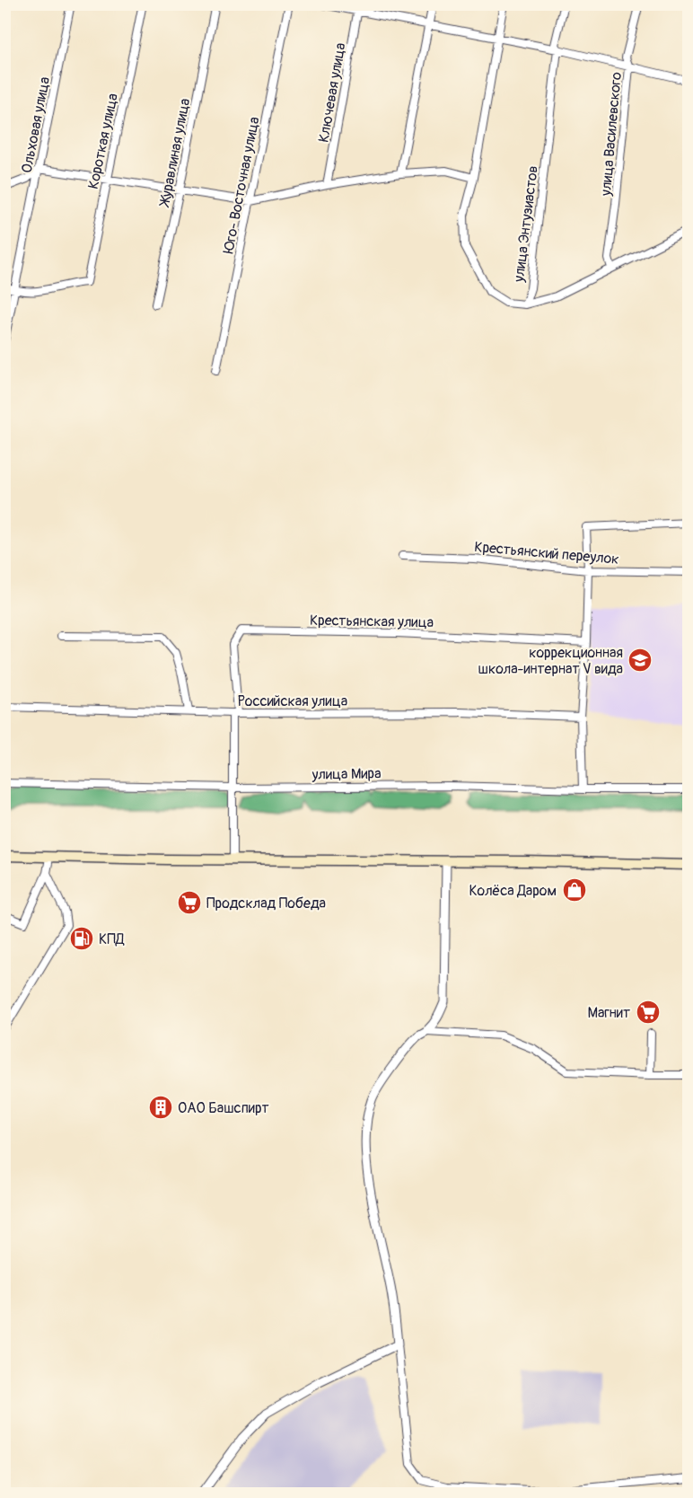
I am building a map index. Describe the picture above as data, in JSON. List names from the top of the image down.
{
  "streets": {
    "street": [
      "Ключевая улица",
      "Ольховая улица",
      "улица Василевского",
      "Короткая улица",
      "Журавлиная улица",
      "Юго- Восточная улица",
      "улица Энтузиастов",
      "Крестьянский переулок",
      "Крестьянская улица",
      "Российская улица",
      "улица Мира"
    ]
  },
  "crossings": [
    ["Ольховая улица", "Короткая улица"],
    ["Крестьянская улица", "Российская улица"]
  ],
  "places": {
    "school or university": ["коррекционная школа-интернат V вида"],
    "shop": ["Колёса Даром"],
    "supermarket": ["Продсклад Победа", "Магнит"],
    "fuel station": ["КПД"],
    "building": ["ОАО Башспирт"]
  }
}
